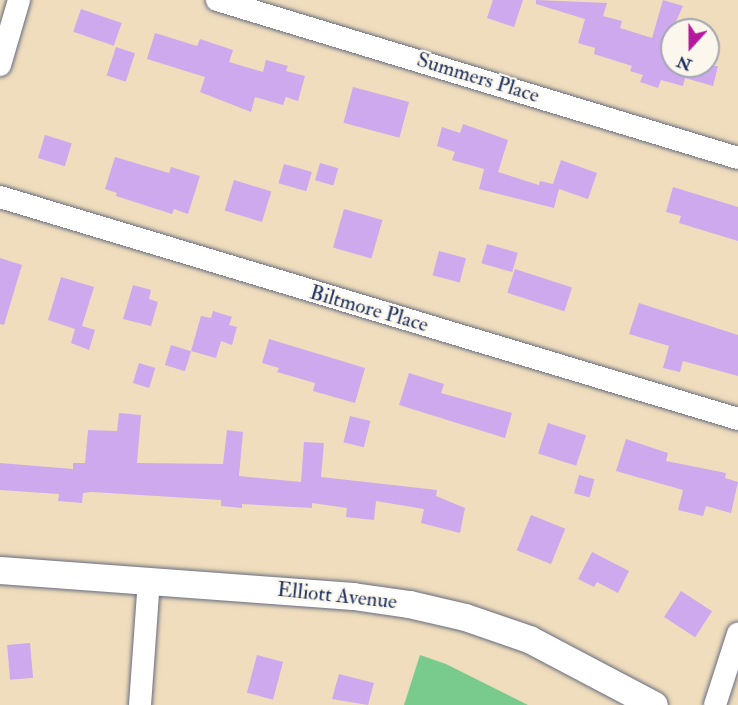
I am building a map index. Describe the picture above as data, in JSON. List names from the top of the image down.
{
  "streets": {
    "street": ["Summers Place", "Biltmore Place", "Elliott Avenue"]
  },
  "north": "bottom"
}
